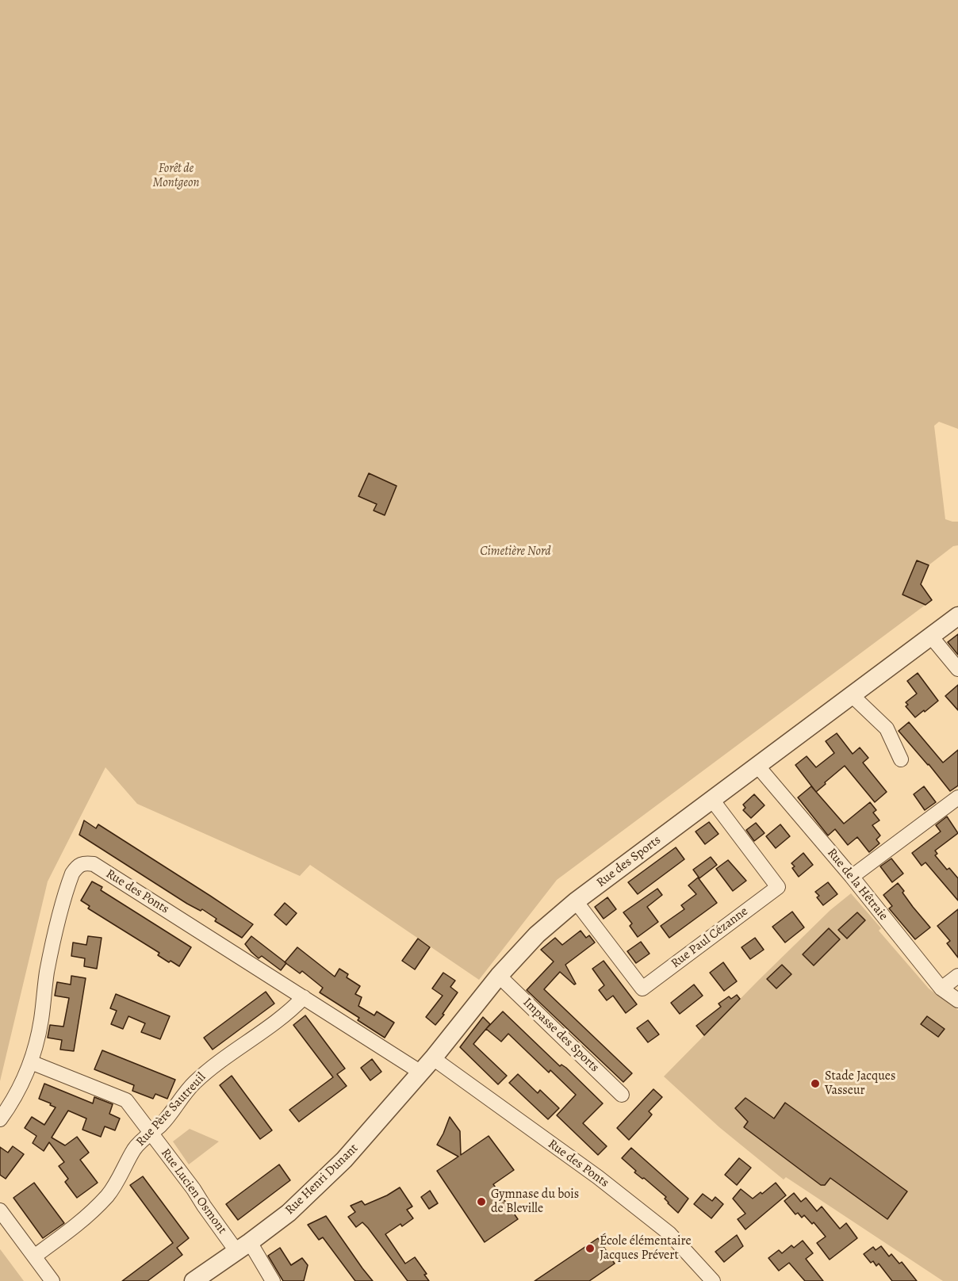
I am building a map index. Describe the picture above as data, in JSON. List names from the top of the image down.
{
  "streets": {
    "street": [
      "Rue des Sports",
      "Rue de la Hêtraie",
      "Rue des Ponts",
      "Rue Paul Cézanne",
      "Impasse des Sports",
      "Rue Père Sautreuil",
      "Rue Henri Dunant",
      "Rue Lucien Osmont"
    ]
  },
  "crossings": [
    ["Rue des Sports", "Rue de la Hêtraie"],
    ["Rue des Sports", "Rue des Ponts"],
    ["Rue des Sports", "Rue Paul Cézanne"],
    ["Rue des Sports", "Impasse des Sports"],
    ["Rue des Sports", "Rue Henri Dunant"],
    ["Rue des Ponts", "Rue Père Sautreuil"],
    ["Rue des Ponts", "Rue Henri Dunant"],
    ["Rue des Ponts", "Rue Lucien Osmont"],
    ["Rue Père Sautreuil", "Rue Lucien Osmont"],
    ["Rue Henri Dunant", "Rue Lucien Osmont"]
  ],
  "parks": ["Forêt de Montgeon", "Cimetière Nord"],
  "places": ["Stade Jacques Vasseur", "Gymnase du bois de Bleville", "École élémentaire Jacques Prévert"]
}
